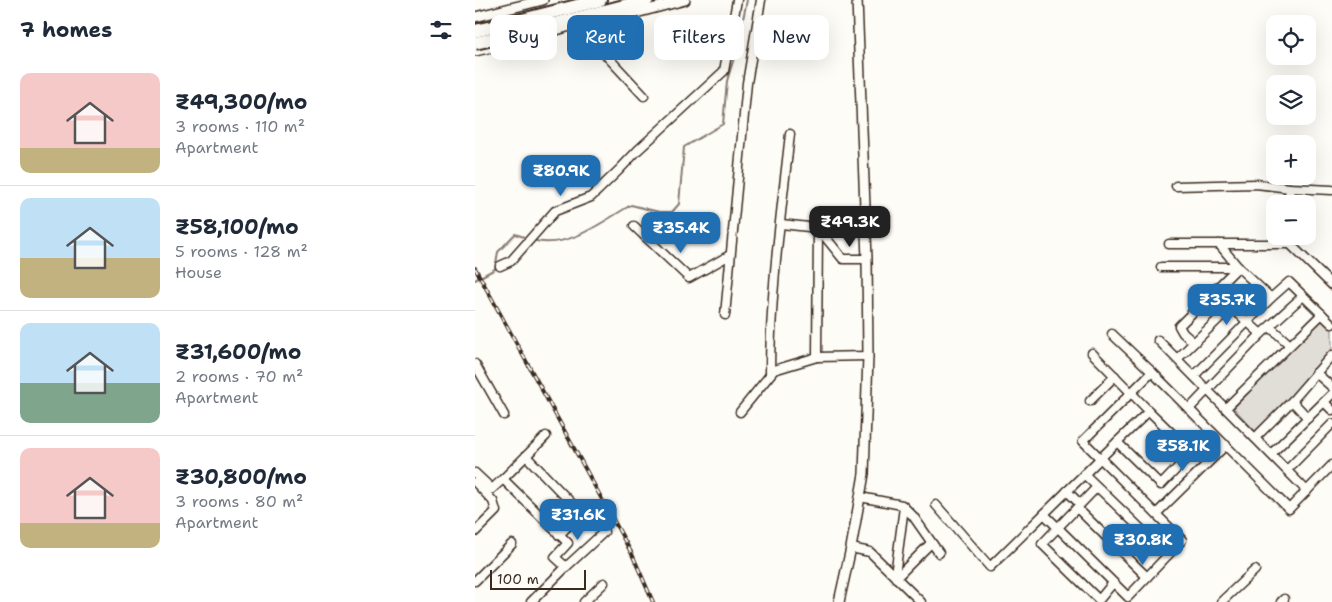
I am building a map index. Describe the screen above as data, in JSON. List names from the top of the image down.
{
  "scale_bar": "100 m",
  "page": {
    "heading": "7 homes",
    "map_buttons": ["+", "−"],
    "chip": [
      "Buy",
      "Rent",
      "Filters",
      "New"
    ],
    "list": [
      {
        "name": "₹49,300/mo",
        "note": "3 rooms · 110 m² · Apartment"
      },
      {
        "name": "₹58,100/mo",
        "note": "5 rooms · 128 m² · House"
      },
      {
        "name": "₹31,600/mo",
        "note": "2 rooms · 70 m² · Apartment"
      },
      {
        "name": "₹30,800/mo",
        "note": "3 rooms · 80 m² · Apartment"
      }
    ],
    "price": [
      "₹80.9K",
      "₹49.3K",
      "₹35.4K",
      "₹35.7K",
      "₹58.1K",
      "₹31.6K",
      "₹30.8K"
    ],
    "scale": "100 m"
  }
}
